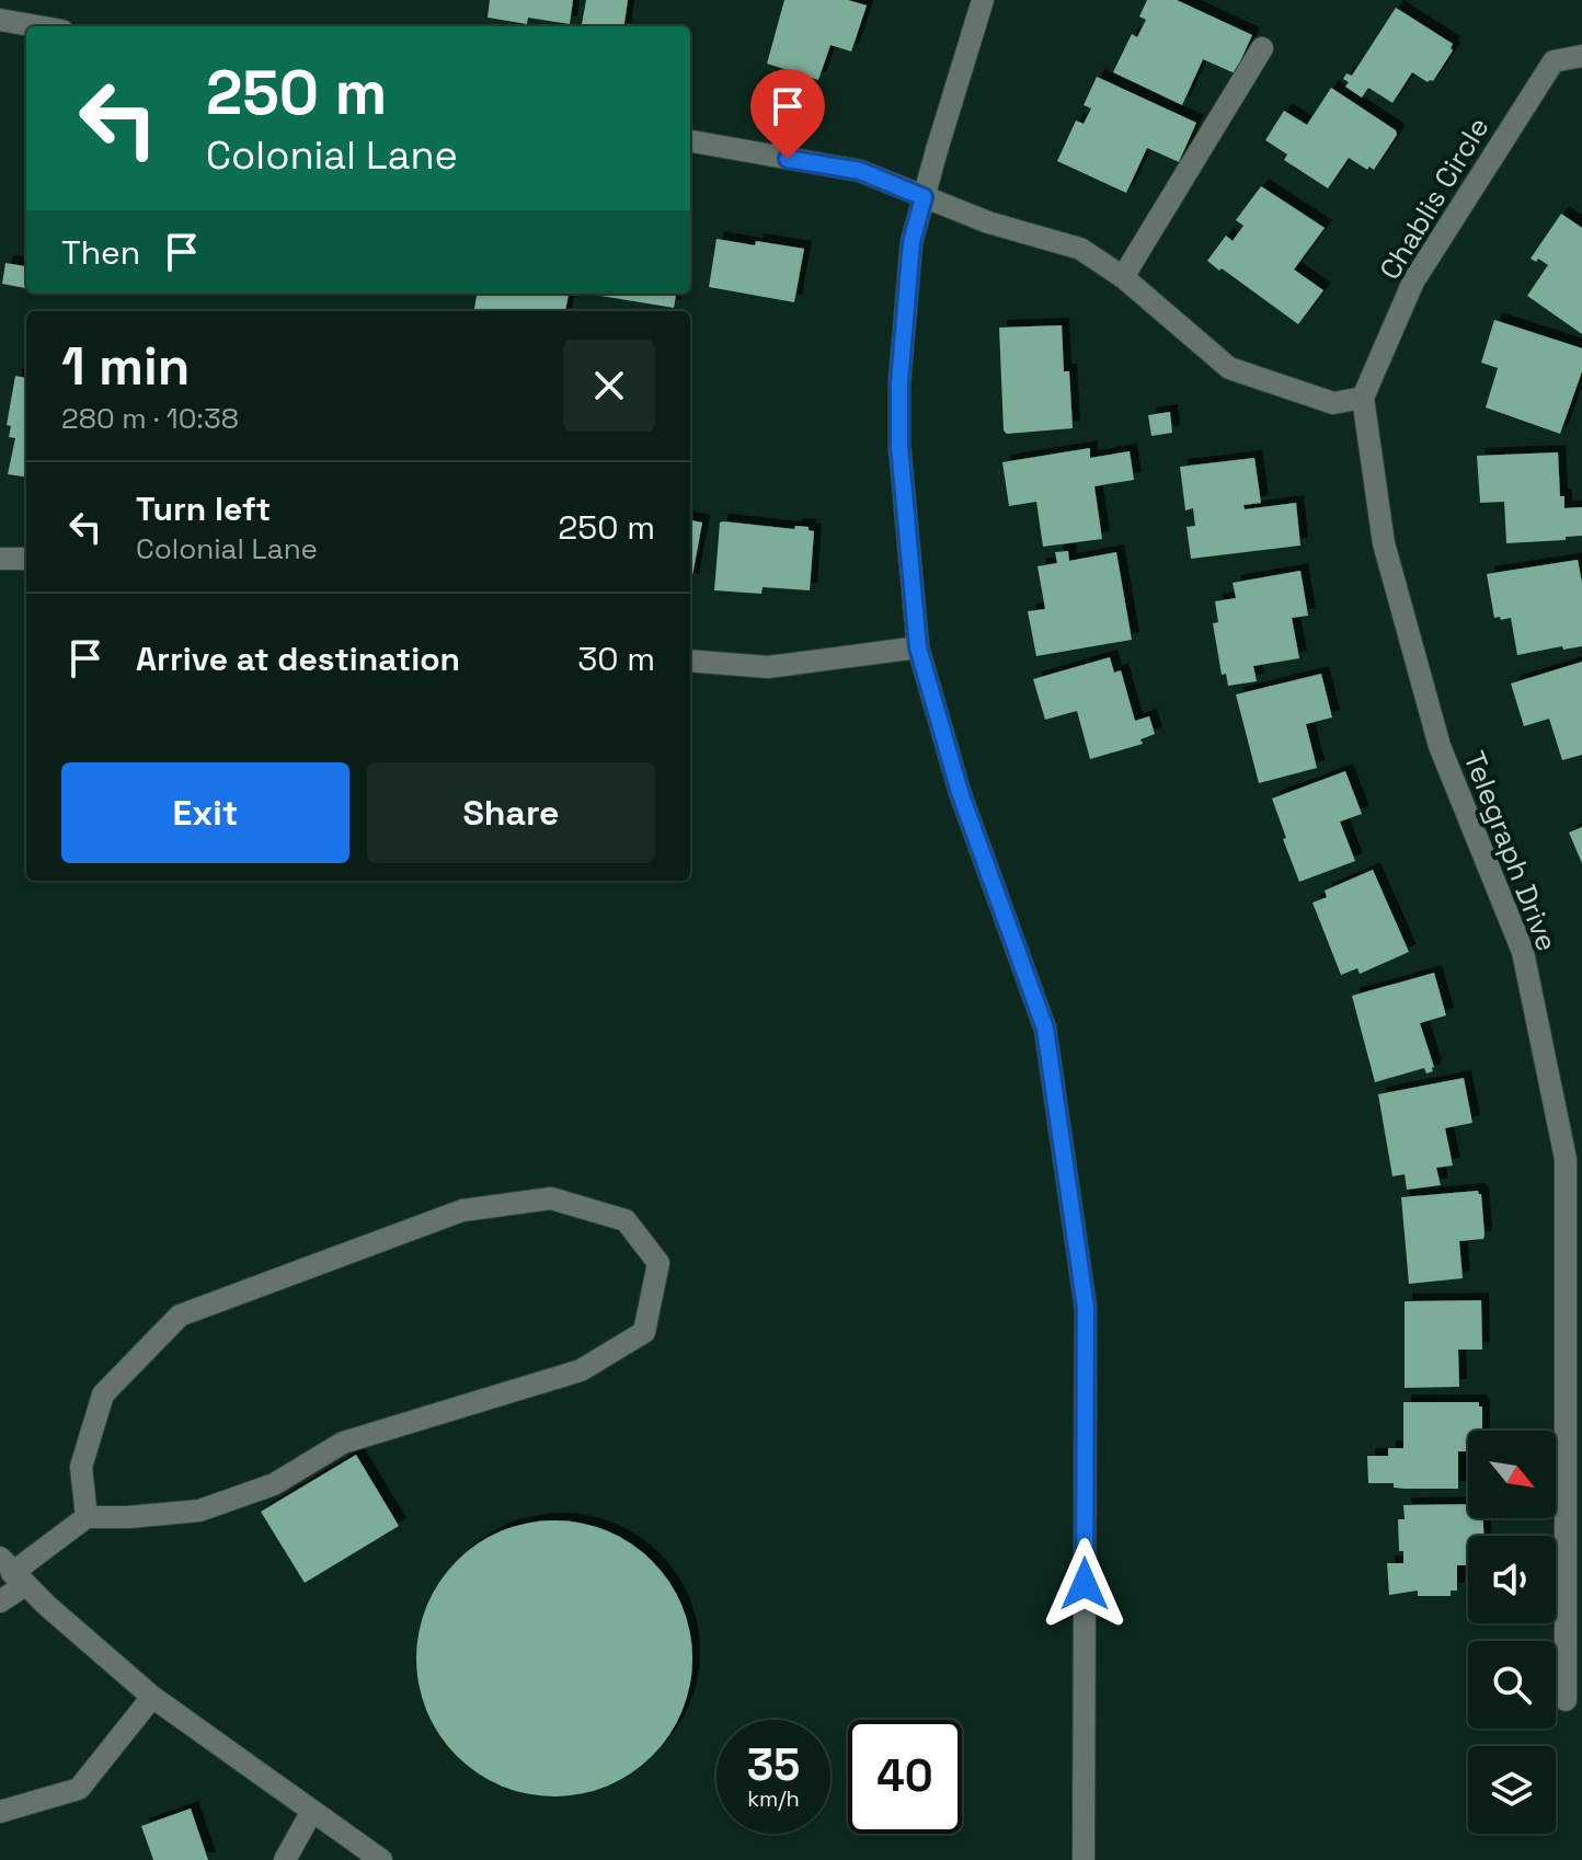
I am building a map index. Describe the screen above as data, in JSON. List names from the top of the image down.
{
  "streets": {
    "street": ["Chablis Circle", "Telegraph Drive"]
  },
  "crossings": [
    ["Chablis Circle", "Telegraph Drive"]
  ],
  "north": "bottom right",
  "page": {
    "turn": ["250 m", "Colonial Lane"],
    "then": "Then",
    "heading": ["1 min", "280 m · 10:38"],
    "list": [
      {
        "name": "Turn left",
        "note": "Colonial Lane",
        "value": "250 m"
      },
      {
        "name": "Arrive at destination",
        "value": "30 m"
      }
    ],
    "buttons": ["Exit", "Share"],
    "speed": "35 km/h",
    "limit": "40"
  }
}
